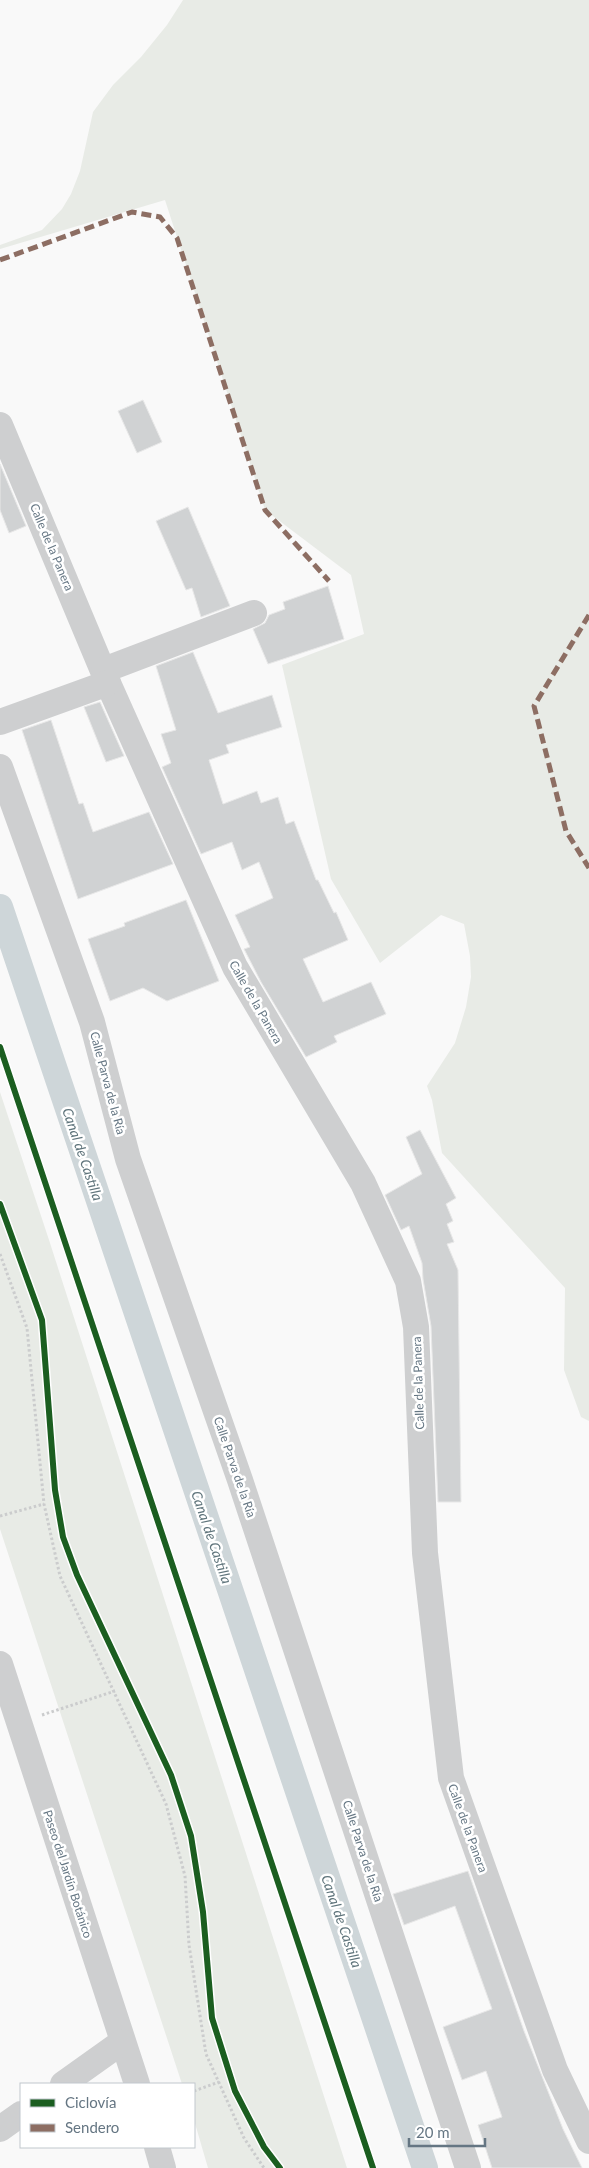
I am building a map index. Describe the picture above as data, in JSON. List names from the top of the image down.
{
  "streets": {
    "street": ["Calle de la Panera", "Calle Parva de la Ría", "Paseo del Jardín Botánico"]
  },
  "water": ["Canal de Castilla"],
  "legend": ["Ciclovía", "Sendero"],
  "scale_bar": "20 m"
}
